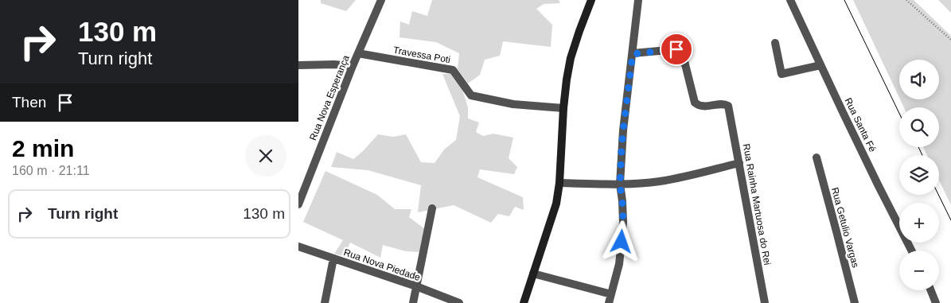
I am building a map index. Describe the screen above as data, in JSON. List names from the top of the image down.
{
  "streets": {
    "street": [
      "Travessa Poti",
      "Rua Nova Esperança",
      "Rua Santa Fé",
      "Rua Rainha Martuosa do Rei",
      "Rua Getulio Vargas",
      "Rua Nova Piedade"
    ]
  },
  "crossings": [
    ["Travessa Poti", "Rua Nova Esperança"]
  ],
  "page": {
    "turn": ["130 m", "Turn right"],
    "map_buttons": ["+", "−"],
    "then": "Then",
    "heading": ["2 min", "160 m · 21:11"],
    "list": [
      {
        "name": "Turn right",
        "value": "130 m"
      }
    ]
  }
}
